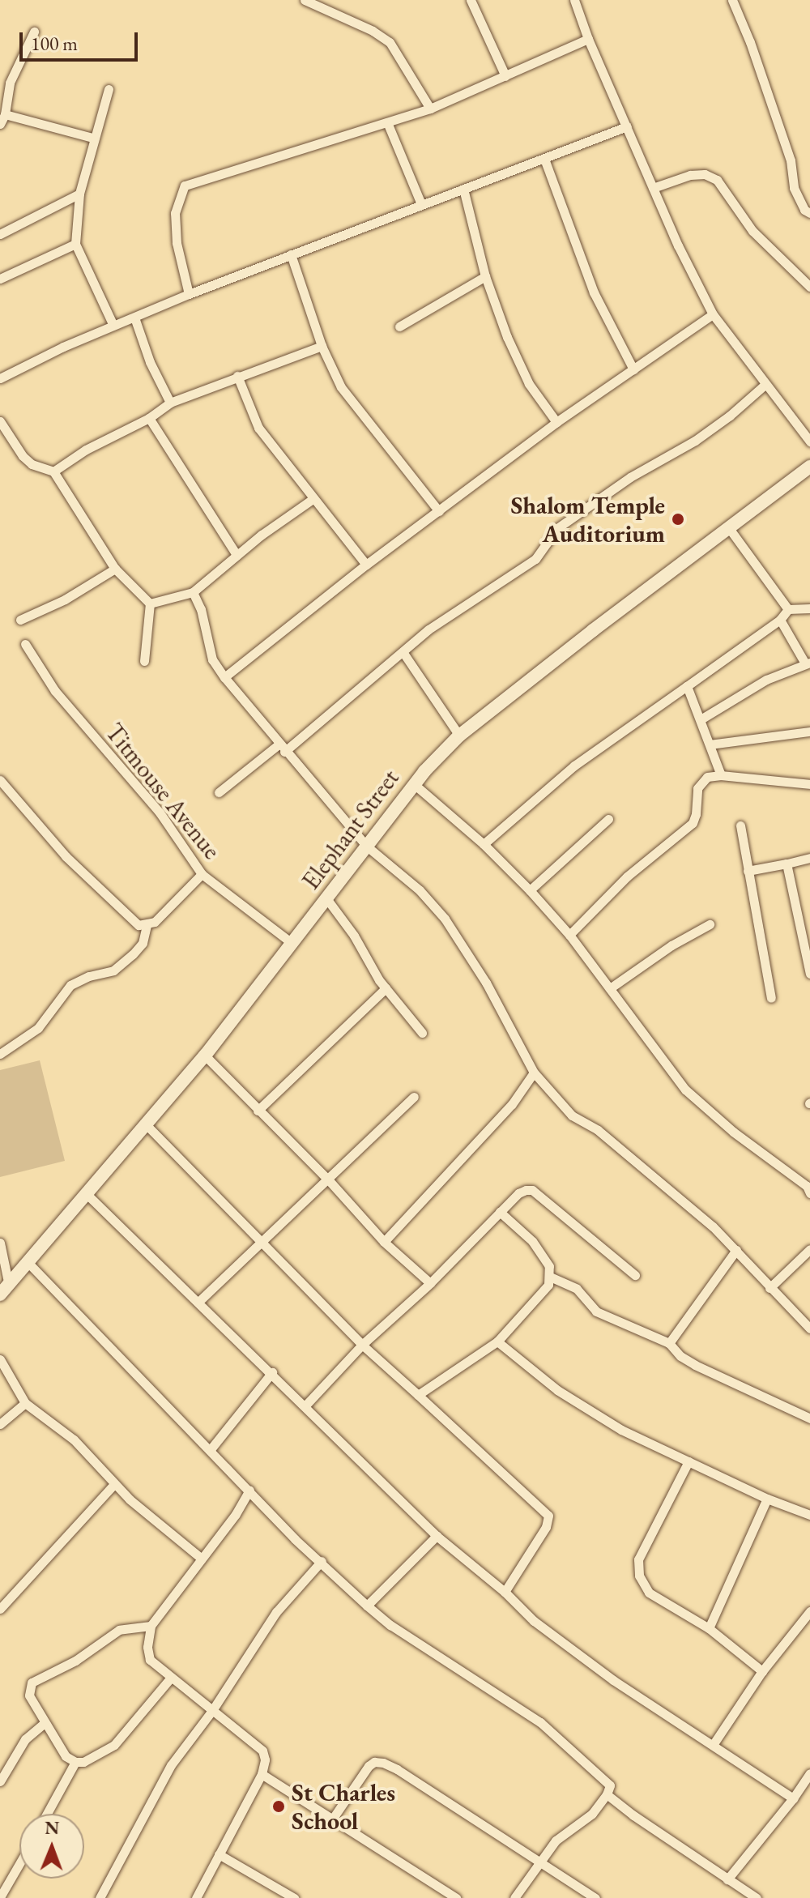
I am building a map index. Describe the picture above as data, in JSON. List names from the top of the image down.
{
  "streets": {
    "main road": ["Elephant Street"],
    "street": ["Titmouse Avenue"]
  },
  "crossings": [
    ["Titmouse Avenue", "Elephant Street"]
  ],
  "places": ["Shalom Temple Auditorium", "St Charles School"],
  "scale_bar": "100 m",
  "north": "top"
}
